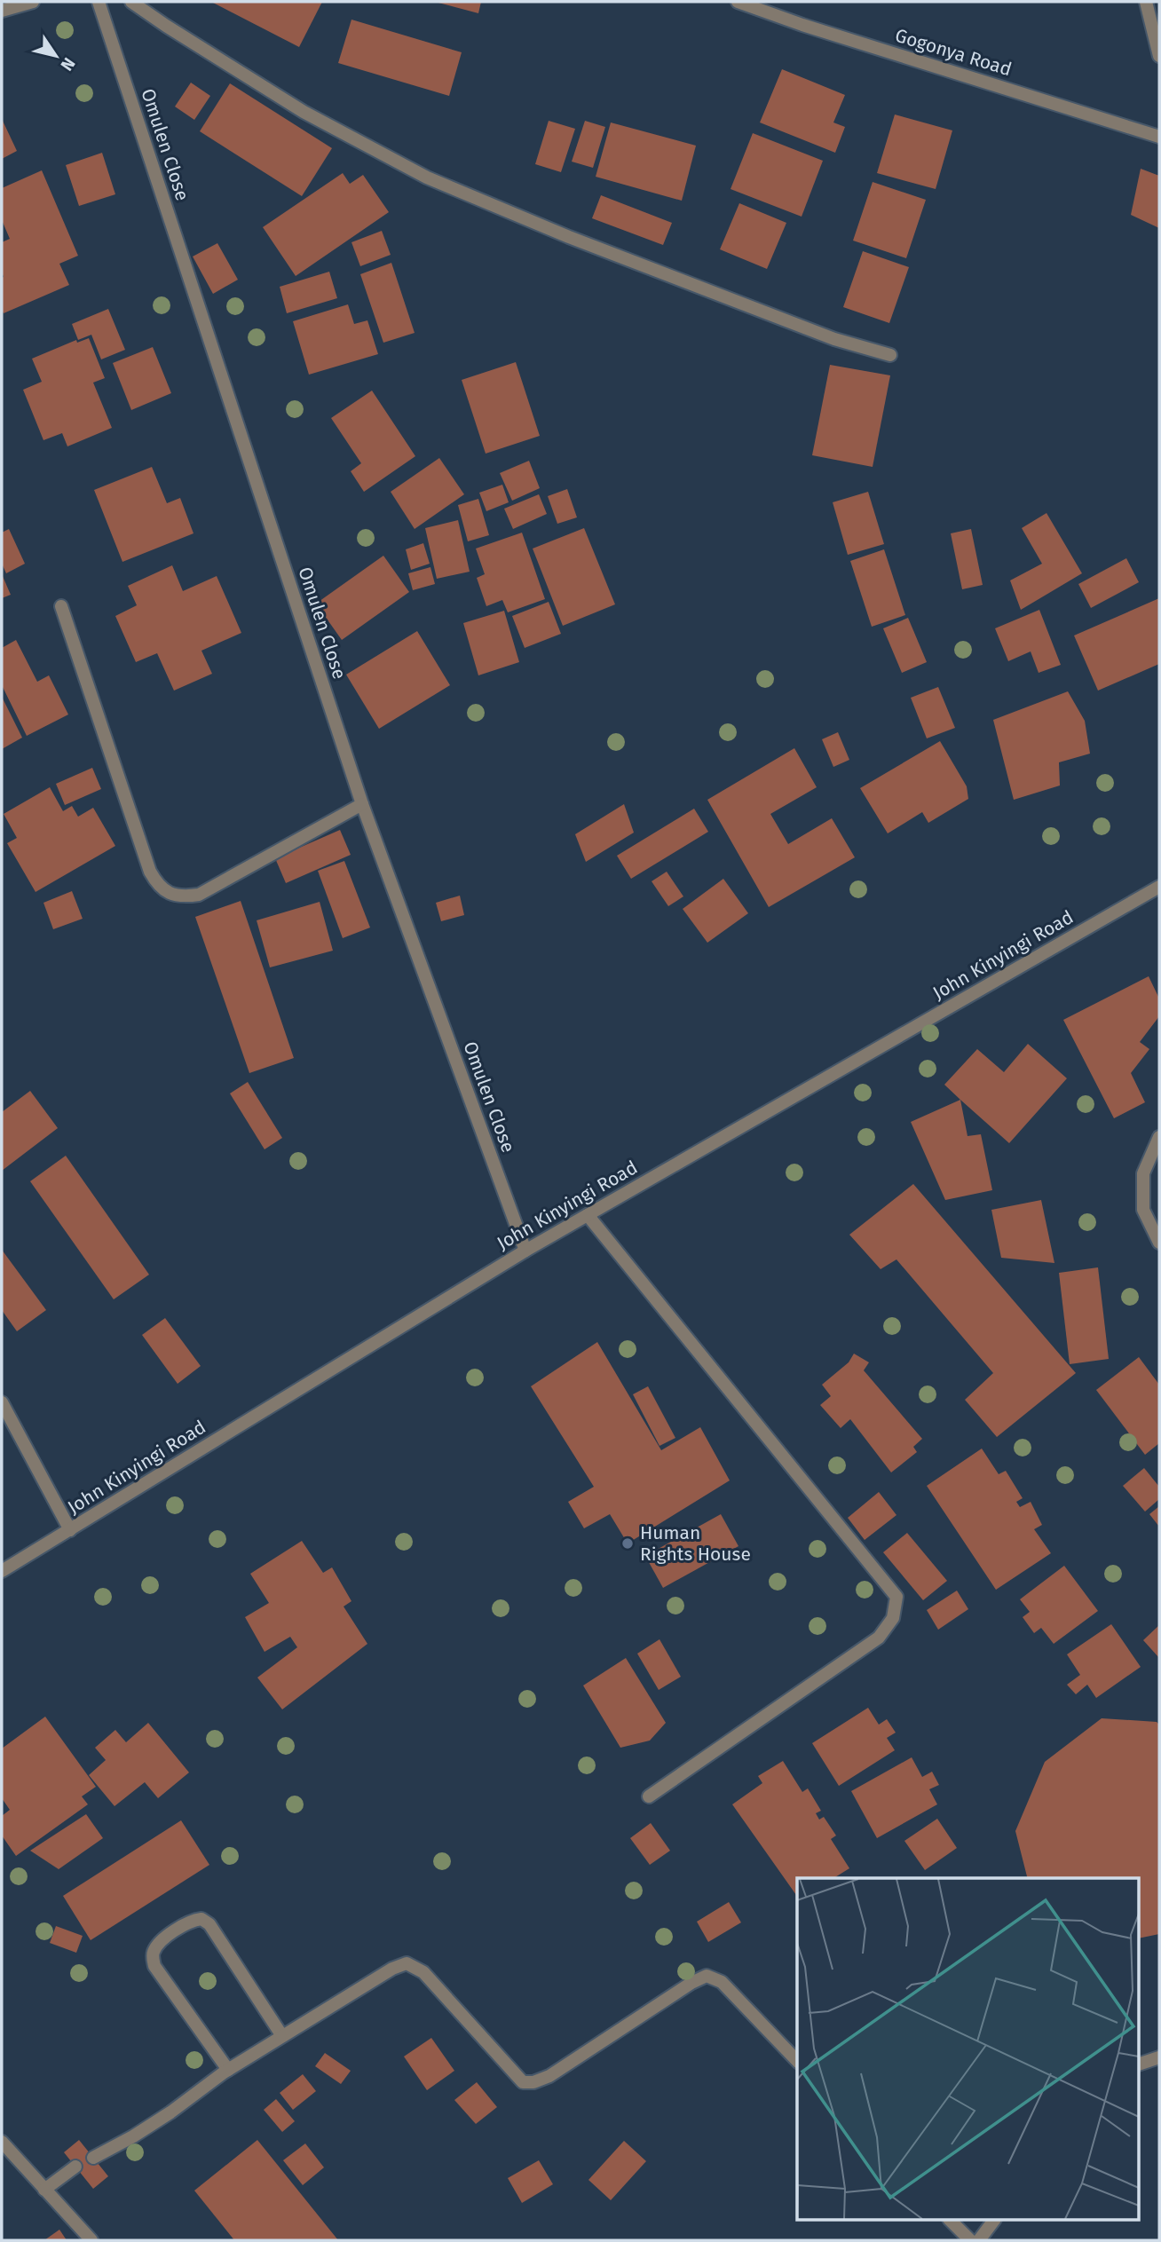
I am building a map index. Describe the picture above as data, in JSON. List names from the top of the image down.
{
  "streets": {
    "street": ["Gogonya Road", "Omulen Close", "John Kinyingi Road"]
  },
  "crossings": [
    ["Omulen Close", "John Kinyingi Road"]
  ],
  "places": ["Human Rights House"],
  "north": "bottom right"
}
